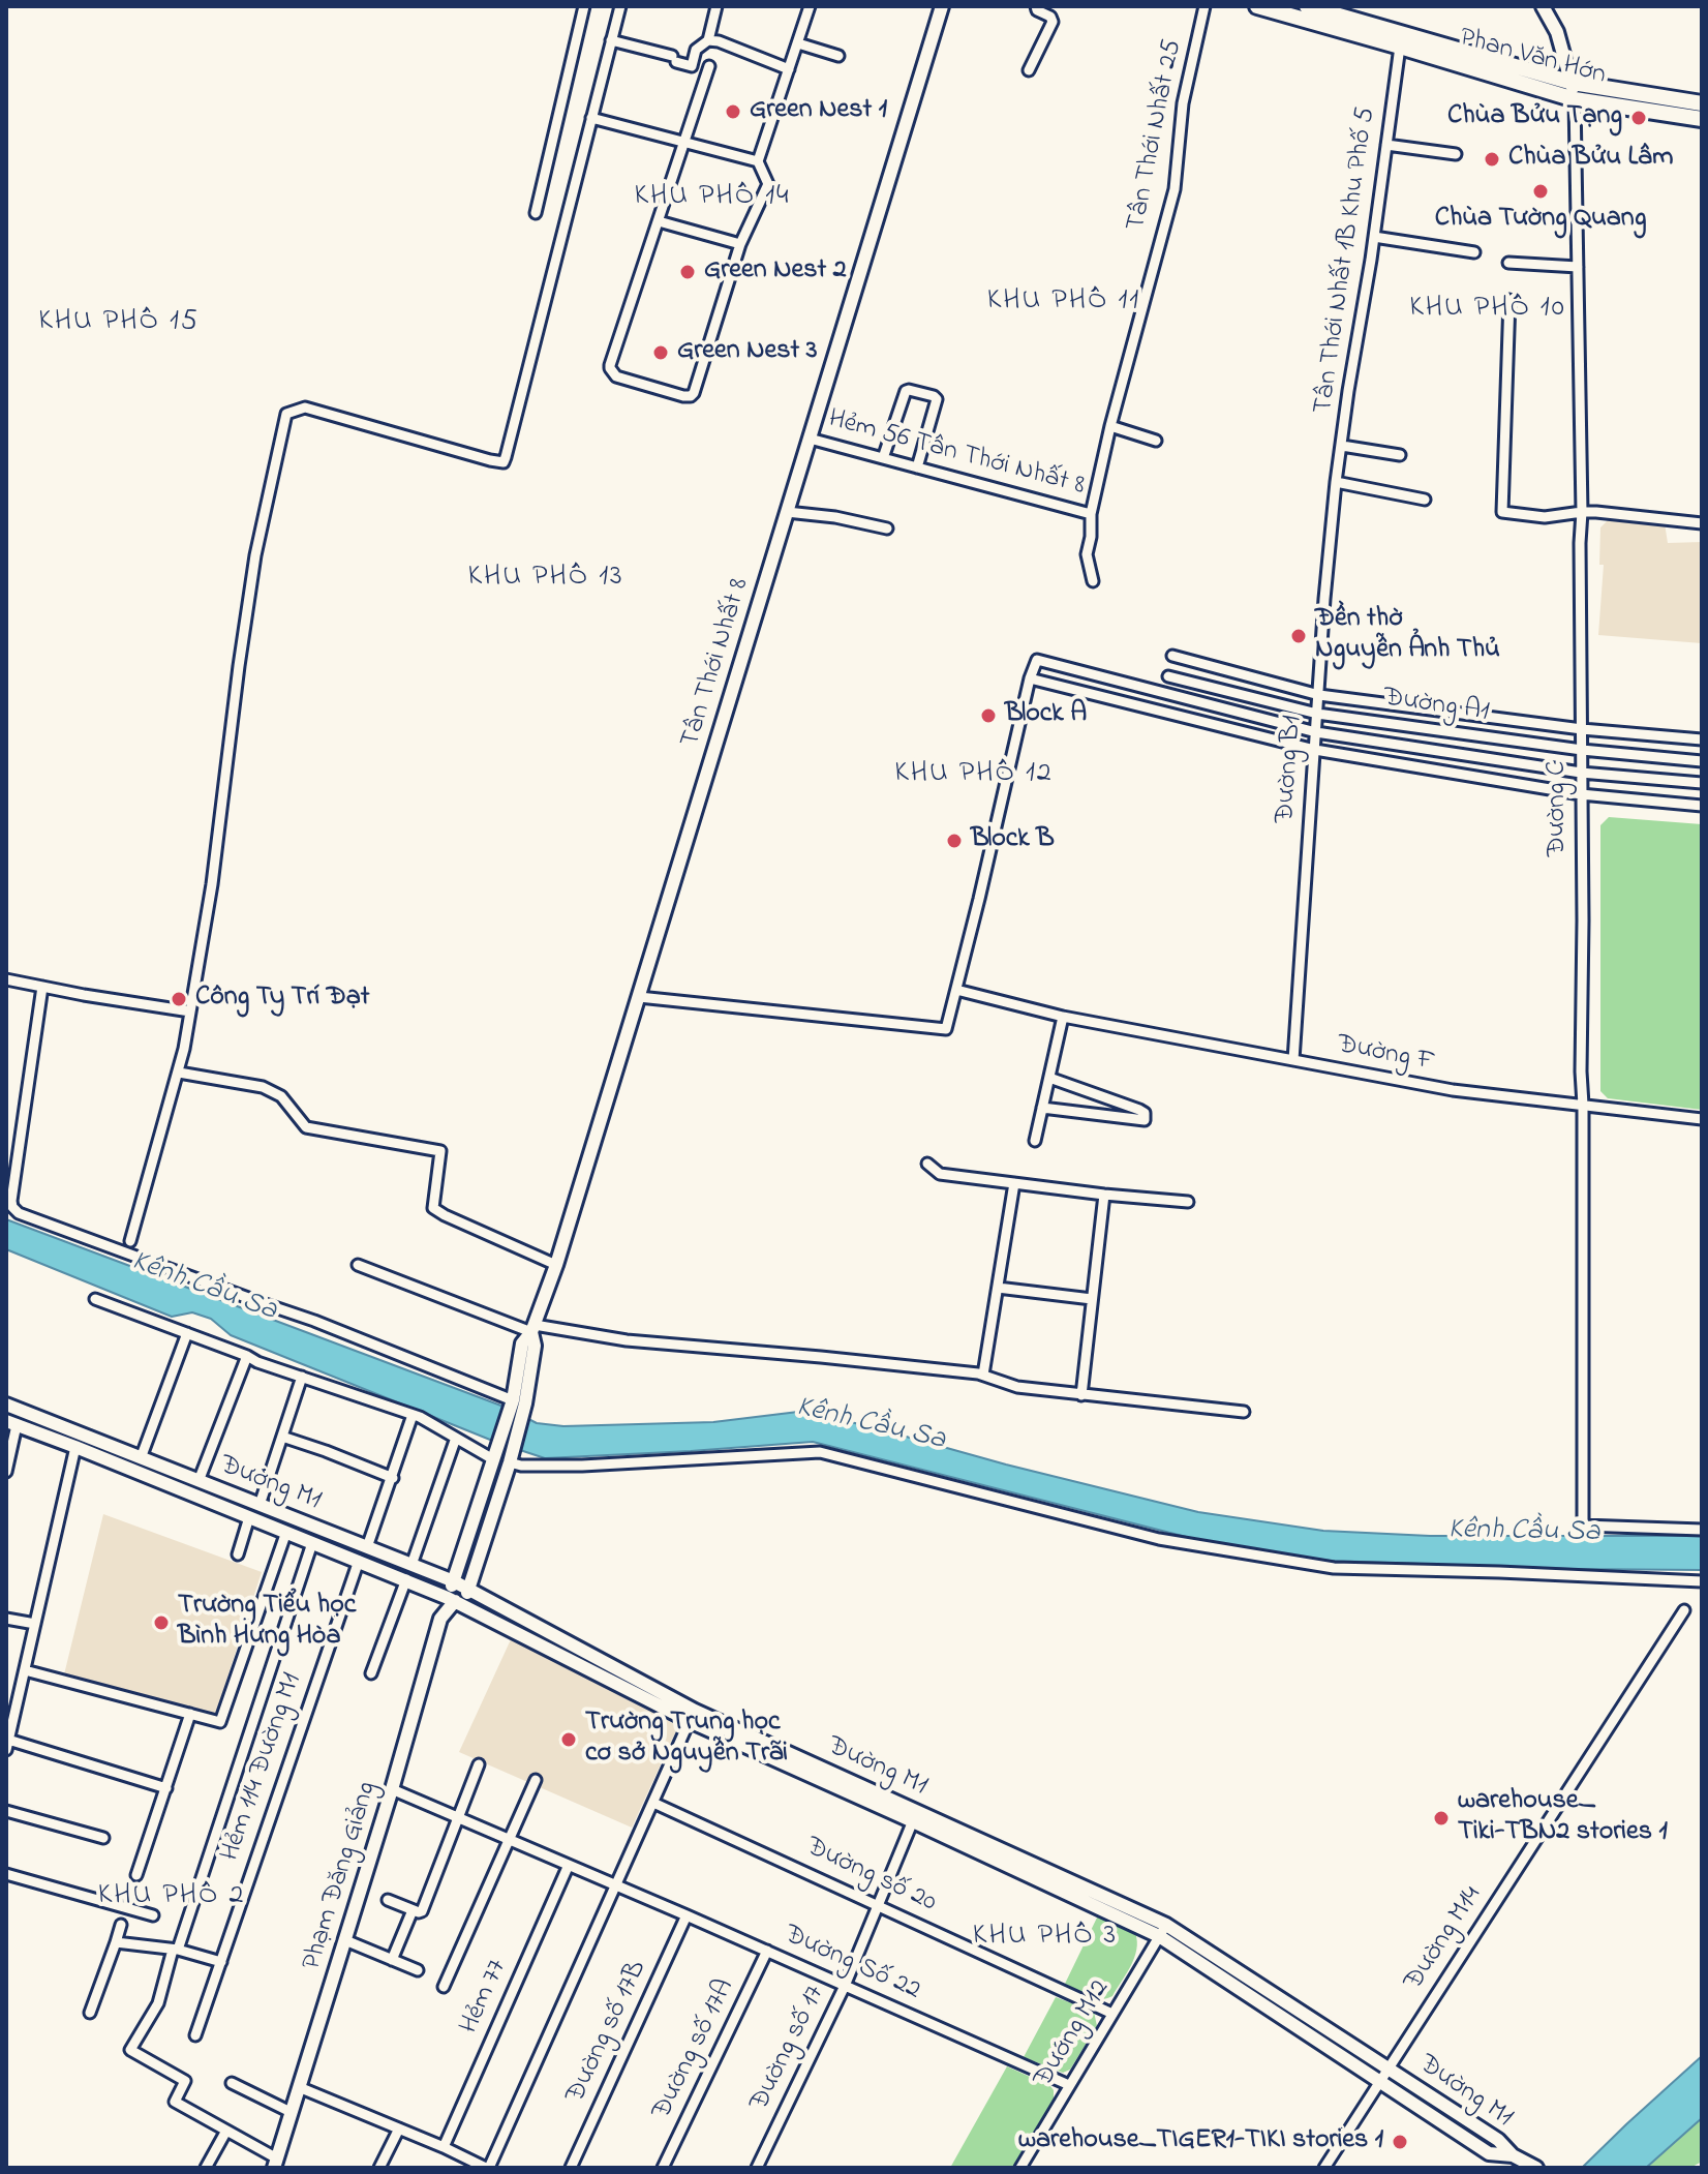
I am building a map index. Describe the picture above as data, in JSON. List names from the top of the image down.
{
  "streets": {
    "main road": ["Phan Văn Hớn"],
    "street": [
      "Tân Thới Nhất 25",
      "Tân Thới Nhất 1B Khu Phố 5",
      "Hẻm 56 Tân Thới Nhất 8",
      "Tân Thới Nhất 8",
      "Đường A1",
      "Đường B1",
      "Đường C",
      "Đường F",
      "Đường M1",
      "Hẻm 114 Đường M1",
      "Phạm Đăng Giảng",
      "Đường số 20",
      "Đường M14",
      "Đường Số 22",
      "Hẻm 77",
      "Đường số 17B",
      "Đướng M12",
      "Đường số 17",
      "Đường số 17A"
    ]
  },
  "crossings": [
    ["Phan Văn Hớn", "Tân Thới Nhất 1B Khu Phố 5"],
    ["Phan Văn Hớn", "Đường C"],
    ["Tân Thới Nhất 25", "Hẻm 56 Tân Thới Nhất 8"],
    ["Tân Thới Nhất 1B Khu Phố 5", "Đường B1"],
    ["Hẻm 56 Tân Thới Nhất 8", "Tân Thới Nhất 8"],
    ["Tân Thới Nhất 8", "Phạm Đăng Giảng"],
    ["Đường A1", "Đường B1"],
    ["Đường A1", "Đường C"],
    ["Đường B1", "Đường F"],
    ["Đường C", "Đường F"],
    ["Đường M1", "Hẻm 114 Đường M1"],
    ["Đường M1", "Phạm Đăng Giảng"],
    ["Đường M1", "Đường M14"],
    ["Đường M1", "Đướng M12"],
    ["Đường M1", "Đường số 17"],
    ["Phạm Đăng Giảng", "Đường Số 22"],
    ["Đường số 20", "Đướng M12"],
    ["Đường số 20", "Đường số 17"],
    ["Đường Số 22", "Hẻm 77"],
    ["Đường Số 22", "Đường số 17B"],
    ["Đường Số 22", "Đướng M12"],
    ["Đường Số 22", "Đường số 17"],
    ["Đường Số 22", "Đường số 17A"]
  ],
  "districts": [
    "KHU PHỐ 14",
    "KHU PHỐ 11",
    "KHU PHỐ 10",
    "KHU PHỐ 15",
    "KHU PHỐ 13",
    "KHU PHỐ 12",
    "KHU PHỐ 2",
    "KHU PHỐ 3"
  ],
  "water": ["Kênh Cầu Sa"],
  "places": [
    "Green Nest 1",
    "Chùa Bửu Tạng",
    "Chùa Bửu Lâm",
    "Chùa Tường Quang",
    "Green Nest 2",
    "Green Nest 3",
    "Đền thờ Nguyễn Ảnh Thủ",
    "Block A",
    "Block B",
    "Công Ty Trí Đạt",
    "Trường Tiểu học Bình Hưng Hòa",
    "Trường Trung học cơ sở Nguyễn Trãi",
    "warehouse_ Tiki-TBN2 stories 1",
    "warehouse_TIGER1-TIKI stories 1"
  ]
}
